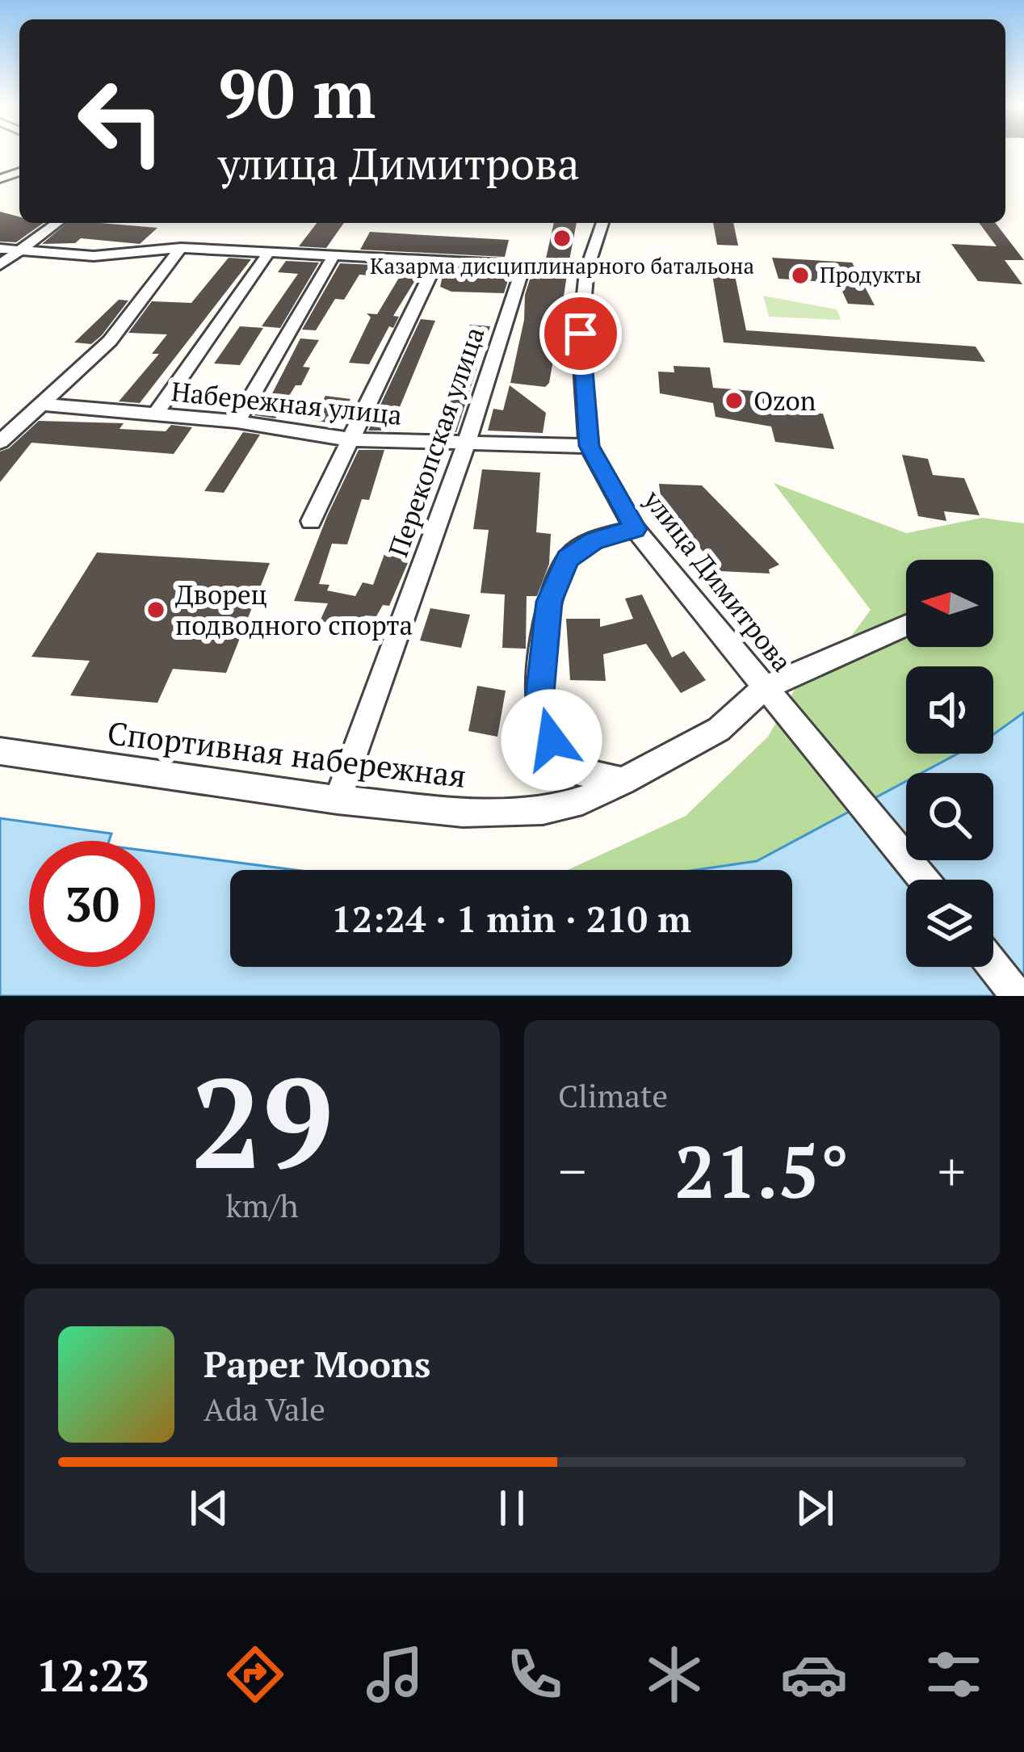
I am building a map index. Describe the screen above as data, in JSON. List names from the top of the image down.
{
  "streets": {
    "street": [
      "Набережная улица",
      "Перекопская улица",
      "улица Димитрова",
      "Спортивная набережная"
    ]
  },
  "crossings": [
    ["Набережная улица", "Перекопская улица"],
    ["Набережная улица", "улица Димитрова"],
    ["Перекопская улица", "Спортивная набережная"],
    ["улица Димитрова", "Спортивная набережная"]
  ],
  "places": [
    "Казарма дисциплинарного батальона",
    "Продукты",
    "Ozon",
    "Дворец подводного спорта"
  ],
  "north": "left",
  "page": {
    "turn": ["90 m", "улица Димитрова"],
    "limit": "30",
    "trip": "12:24 · 1 min · 210 m",
    "tile": [
      ["29", "km/h"],
      "Climate"
    ],
    "heat": ["−", "21.5°", "+"],
    "song": ["Paper Moons", "Ada Vale"],
    "tabs": "12:23"
  }
}
